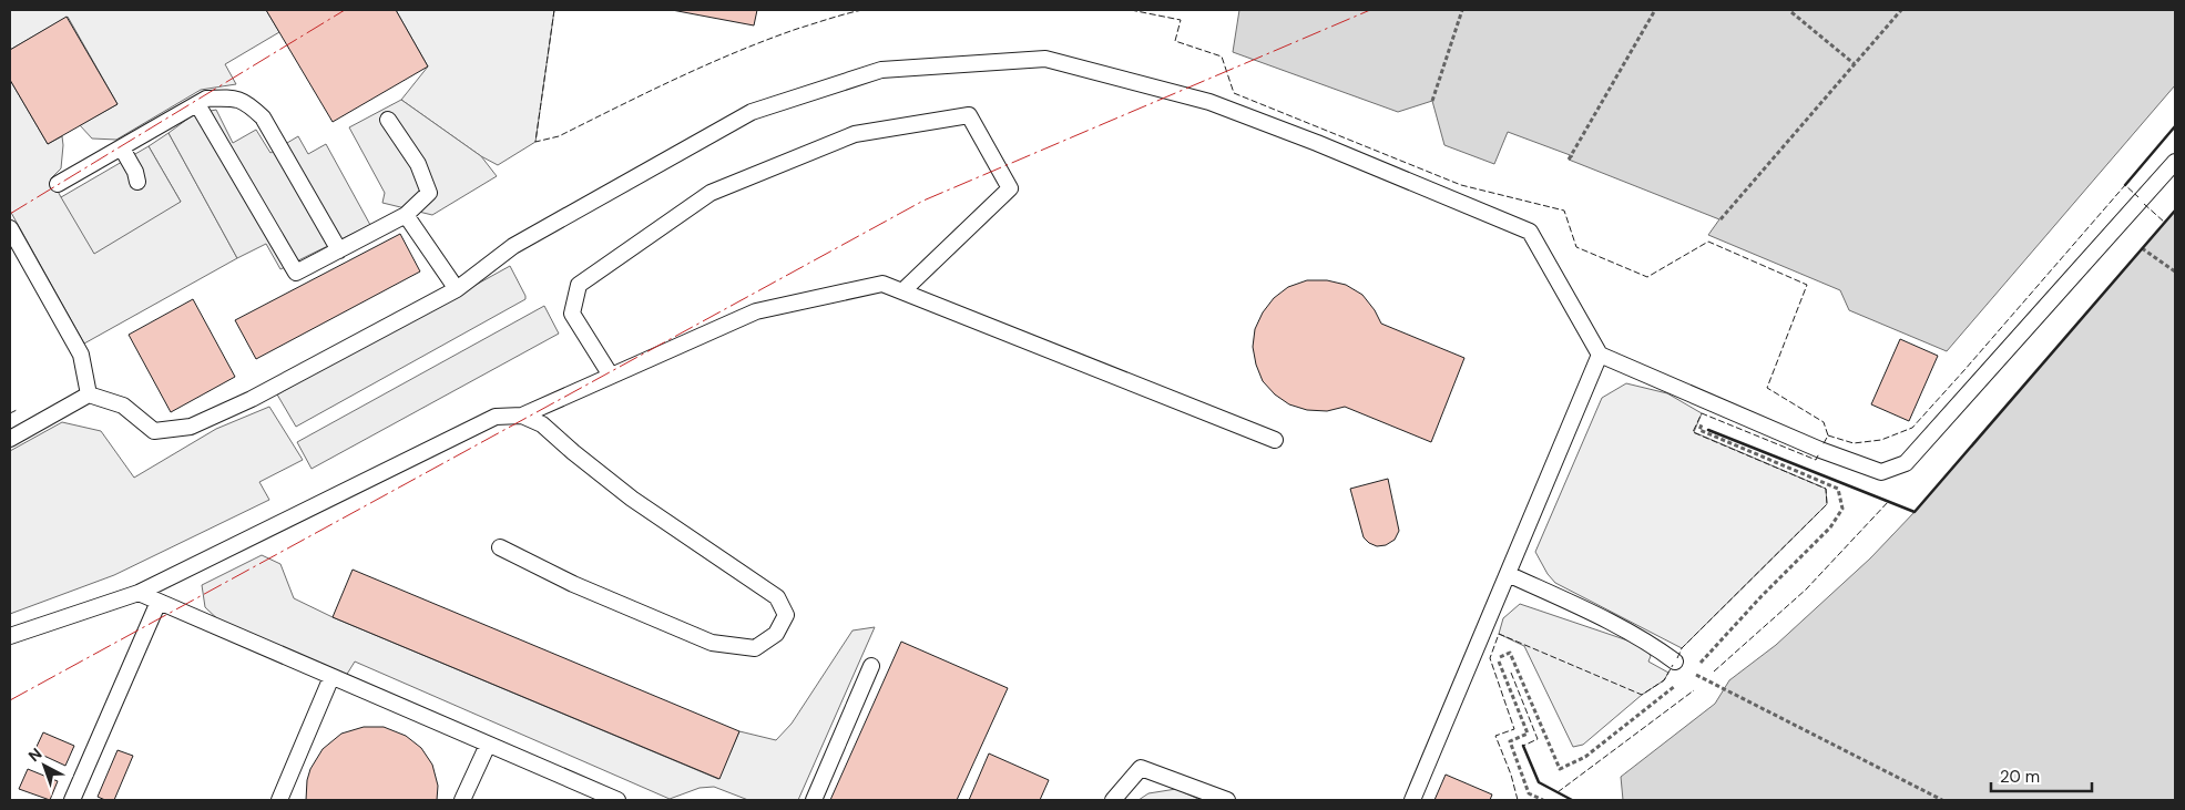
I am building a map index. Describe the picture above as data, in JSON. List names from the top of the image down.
{
  "scale_bar": "20 m",
  "north": "top left"
}
